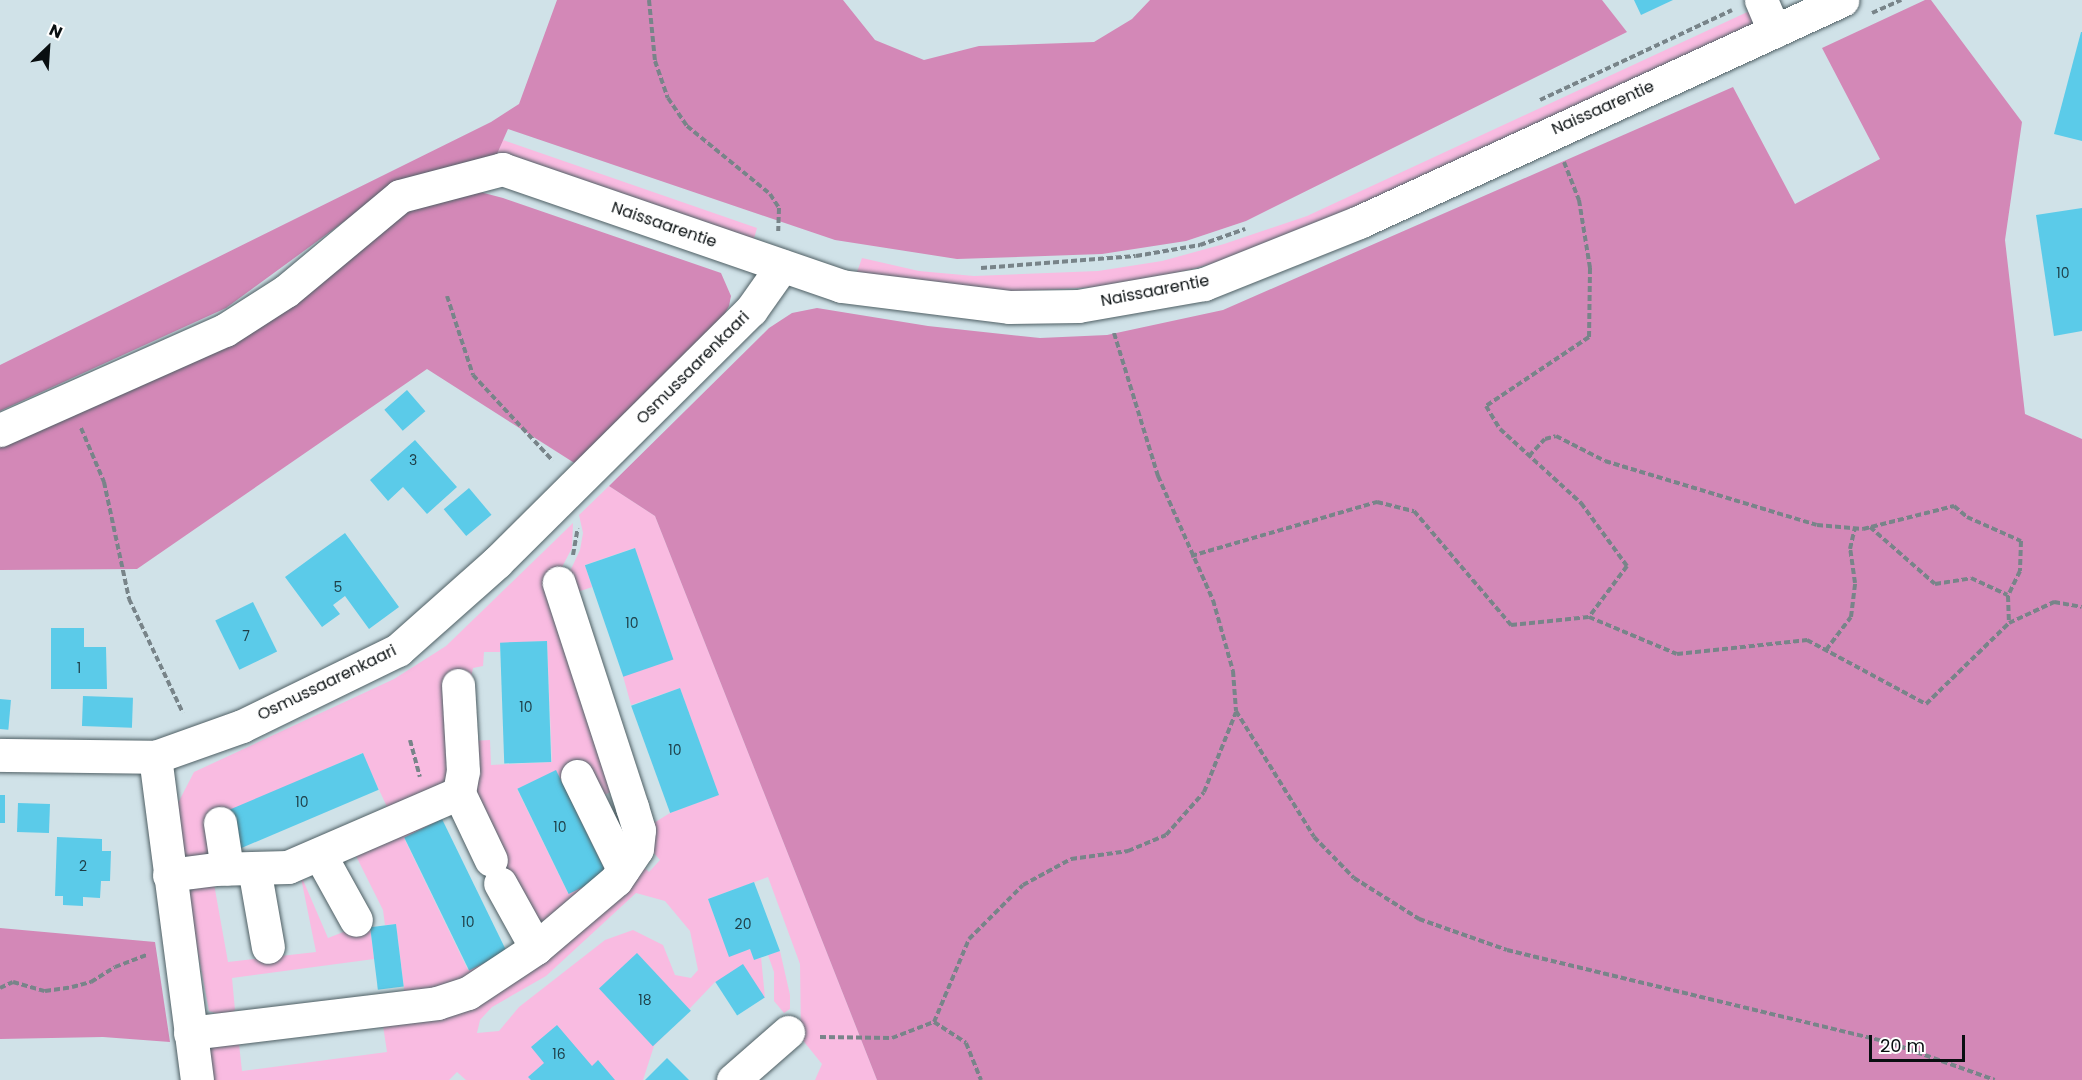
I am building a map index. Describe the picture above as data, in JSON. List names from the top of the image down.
{
  "streets": {
    "street": ["Naissaarentie", "Osmussaarenkaari"]
  },
  "crossings": [
    ["Naissaarentie", "Osmussaarenkaari"]
  ],
  "house_numbers": [
    "10",
    "3",
    "5",
    "10",
    "7",
    "1",
    "10",
    "10",
    "10",
    "10",
    "2",
    "10",
    "20",
    "18",
    "16"
  ],
  "scale_bar": "20 m",
  "north": "top right"
}
